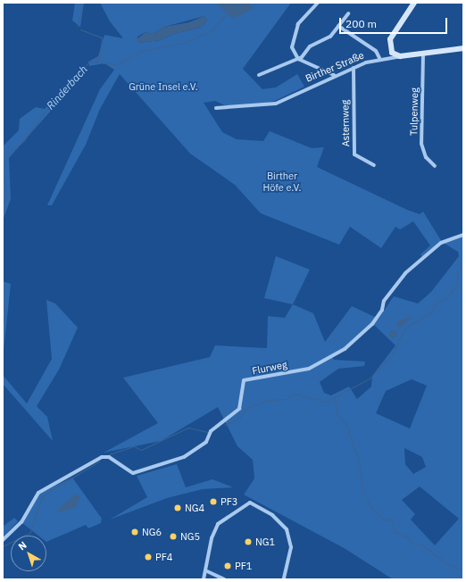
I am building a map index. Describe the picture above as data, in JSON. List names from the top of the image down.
{
  "streets": {
    "street": [
      "Birther Straße",
      "Tulpenweg",
      "Asternweg",
      "Flurweg"
    ]
  },
  "crossings": [
    ["Birther Straße", "Tulpenweg"],
    ["Birther Straße", "Asternweg"]
  ],
  "water": ["Rinderbach"],
  "parks": ["Grüne Insel e.V.", "Birther Höfe e.V."],
  "places": [
    "PF3",
    "NG4",
    "NG6",
    "NG5",
    "NG1",
    "PF4",
    "PF1"
  ],
  "scale_bar": "200 m",
  "north": "top left"
}
